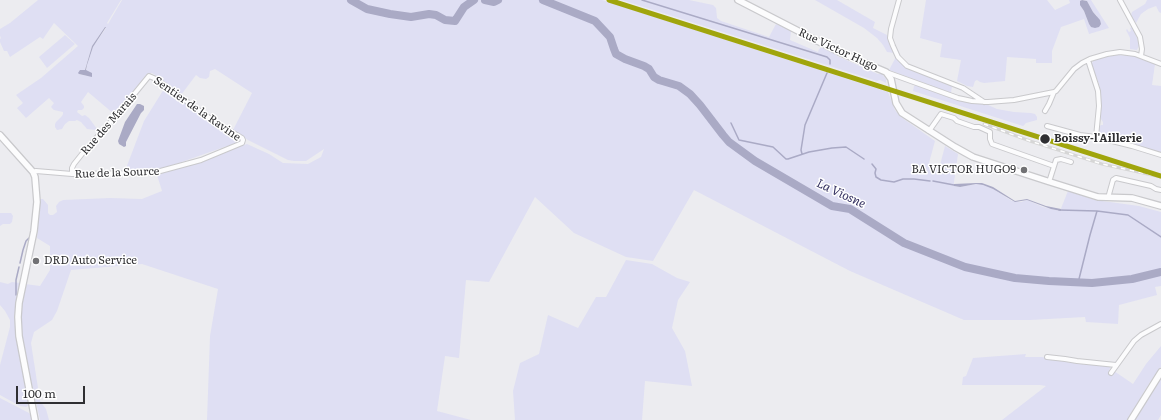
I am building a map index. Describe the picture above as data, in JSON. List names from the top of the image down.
{
  "streets": {
    "main road": ["Rue Victor Hugo"],
    "street": ["Sentier de la Ravine", "Rue des Marais", "Rue de la Source"]
  },
  "crossings": [
    ["Sentier de la Ravine", "Rue des Marais"],
    ["Sentier de la Ravine", "Rue de la Source"],
    ["Rue des Marais", "Rue de la Source"]
  ],
  "water": ["La Viosne"],
  "places": ["Boissy-l'Aillerie", "BA VICTOR HUGO9", "DRD Auto Service"],
  "scale_bar": "100 m"
}
